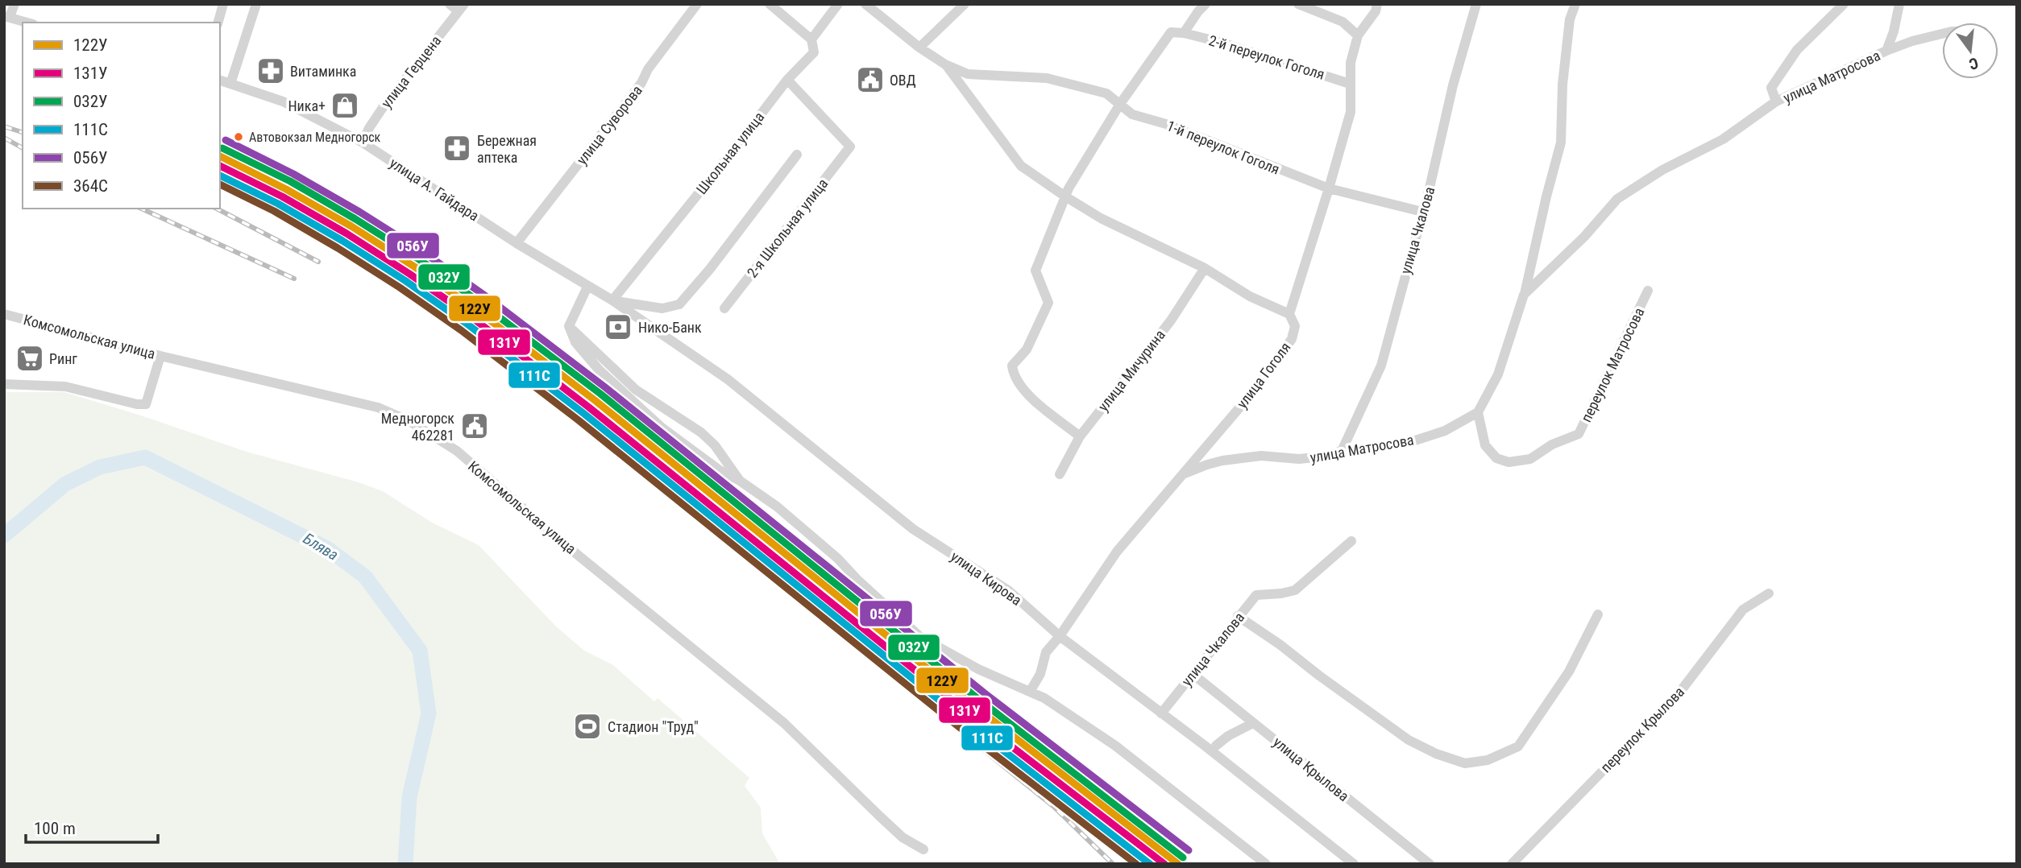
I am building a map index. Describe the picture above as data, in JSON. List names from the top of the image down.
{
  "streets": {
    "street": [
      "2-й переулок Гоголя",
      "улица Герцена",
      "улица Матросова",
      "улица Суворова",
      "1-й переулок Гоголя",
      "Школьная улица",
      "улица А. Гайдара",
      "2-я Школьная улица",
      "улица Чкалова",
      "Комсомольская улица",
      "переулок Матросова",
      "улица Мичурина",
      "улица Гоголя",
      "улица Кирова",
      "переулок Крылова",
      "улица Крылова"
    ]
  },
  "crossings": [
    ["2-й переулок Гоголя", "улица Гоголя"],
    ["улица Герцена", "улица А. Гайдара"],
    ["улица Матросова", "улица Чкалова"],
    ["улица Матросова", "переулок Матросова"],
    ["улица Матросова", "улица Гоголя"],
    ["улица Суворова", "улица А. Гайдара"],
    ["1-й переулок Гоголя", "улица Чкалова"],
    ["1-й переулок Гоголя", "улица Гоголя"],
    ["Школьная улица", "улица А. Гайдара"],
    ["Школьная улица", "2-я Школьная улица"],
    ["Школьная улица", "улица Кирова"],
    ["улица А. Гайдара", "улица Кирова"],
    ["улица Чкалова", "улица Кирова"],
    ["улица Чкалова", "улица Крылова"],
    ["улица Гоголя", "улица Кирова"]
  ],
  "water": ["Блява"],
  "places": {
    "pharmacy": ["Витаминка", "Бережная аптека"],
    "public building": ["ОВД", "Медногорск 462281"],
    "shop": ["Ника+"],
    "other": ["Автовокзал Медногорск"],
    "bank": ["Нико-Банк"],
    "supermarket": ["Ринг"],
    "sports": ["Стадион \"Труд\""]
  },
  "lines": [
    "transit line 056У",
    "transit line 032У",
    "transit line 122У",
    "transit line 131У",
    "transit line 111С",
    "transit line 364С"
  ],
  "legend": [
    "122У",
    "131У",
    "032У",
    "111С",
    "056У",
    "364С"
  ],
  "scale_bar": "100 m",
  "north": "bottom"
}
